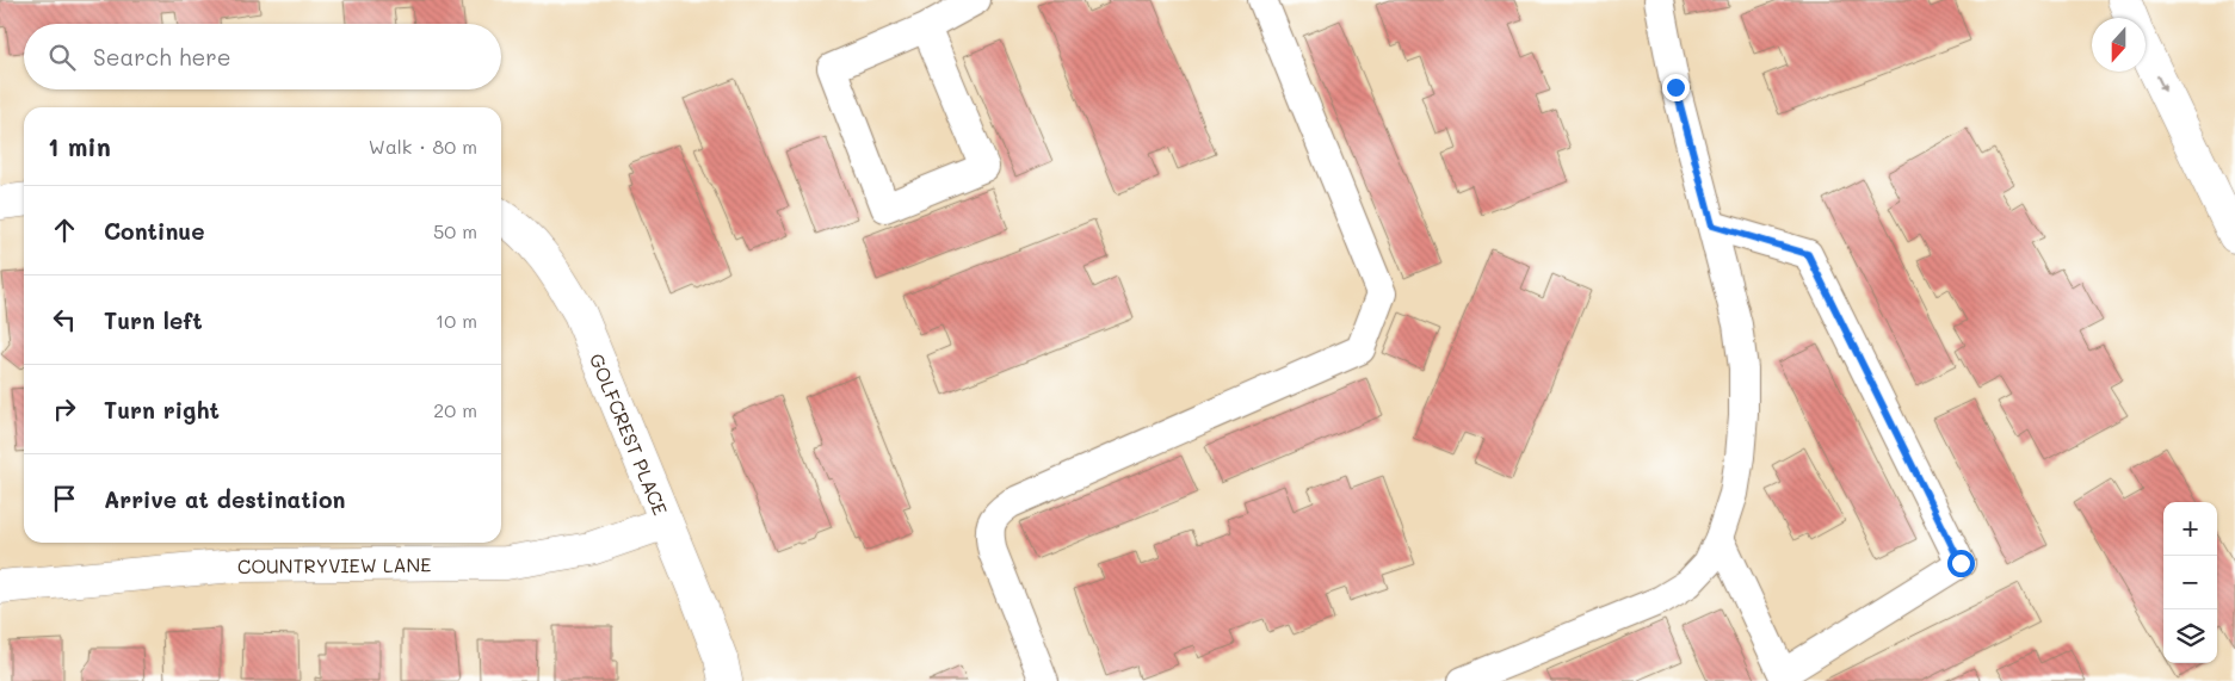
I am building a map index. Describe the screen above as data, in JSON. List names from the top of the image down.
{
  "streets": {
    "street": ["GOLFCREST PLACE", "COUNTRYVIEW LANE"]
  },
  "crossings": [
    ["GOLFCREST PLACE", "COUNTRYVIEW LANE"]
  ],
  "north": "bottom",
  "page": {
    "search": "Search here",
    "heading": ["1 min", "Walk · 80 m"],
    "list": [
      ["Continue", "50 m"],
      ["Turn left", "10 m"],
      ["Turn right", "20 m"],
      "Arrive at destination"
    ],
    "map_buttons": ["+", "−"]
  }
}
